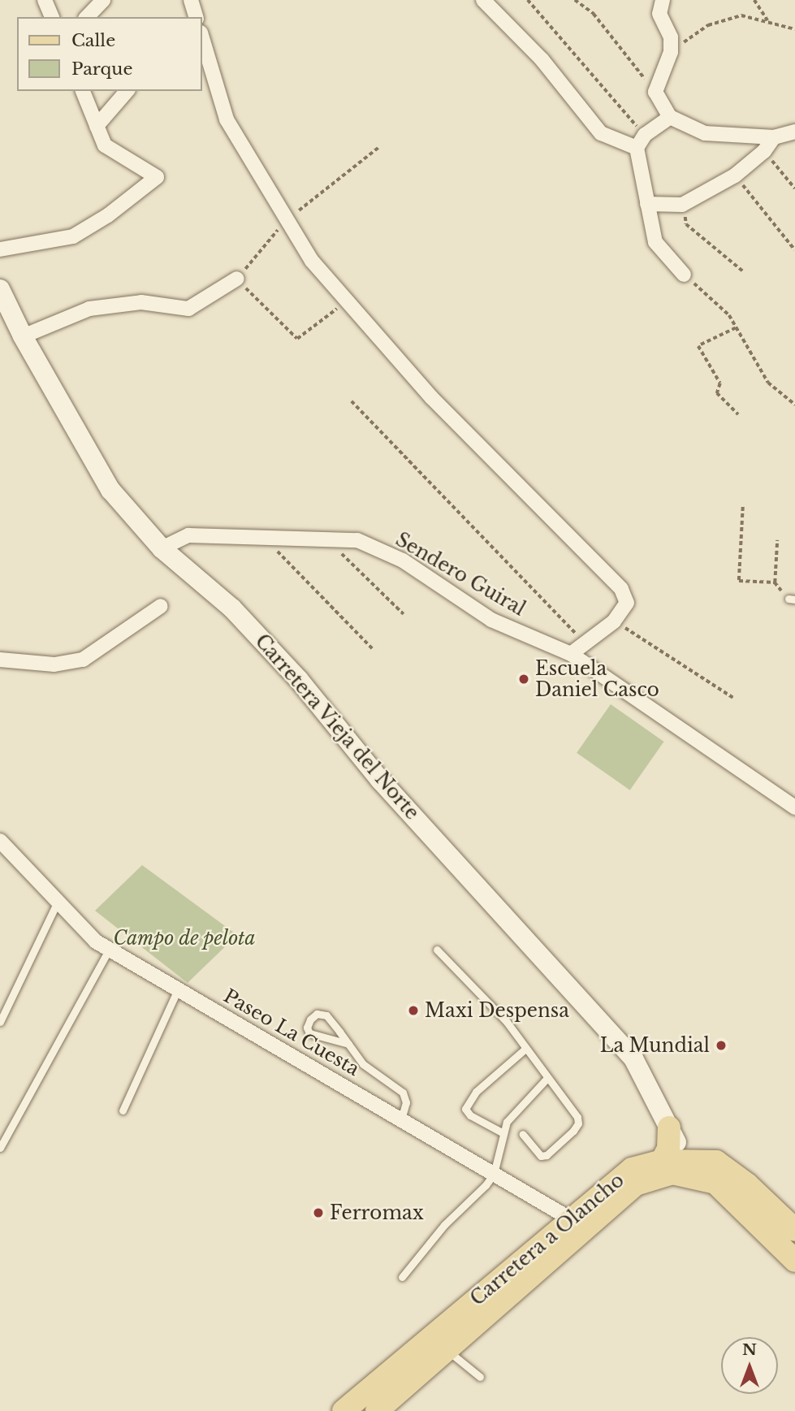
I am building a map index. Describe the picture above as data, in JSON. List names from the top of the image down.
{
  "streets": {
    "main road": ["Carretera a Olancho"],
    "street": ["Sendero Guiral", "Carretera Vieja del Norte", "Paseo La Cuesta"]
  },
  "crossings": [
    ["Sendero Guiral", "Carretera Vieja del Norte"],
    ["Carretera Vieja del Norte", "Carretera a Olancho"],
    ["Paseo La Cuesta", "Carretera a Olancho"]
  ],
  "parks": ["Campo de pelota"],
  "places": [
    "Escuela Daniel Casco",
    "Maxi Despensa",
    "La Mundial",
    "Ferromax"
  ],
  "legend": ["Calle", "Parque"],
  "north": "top"
}
